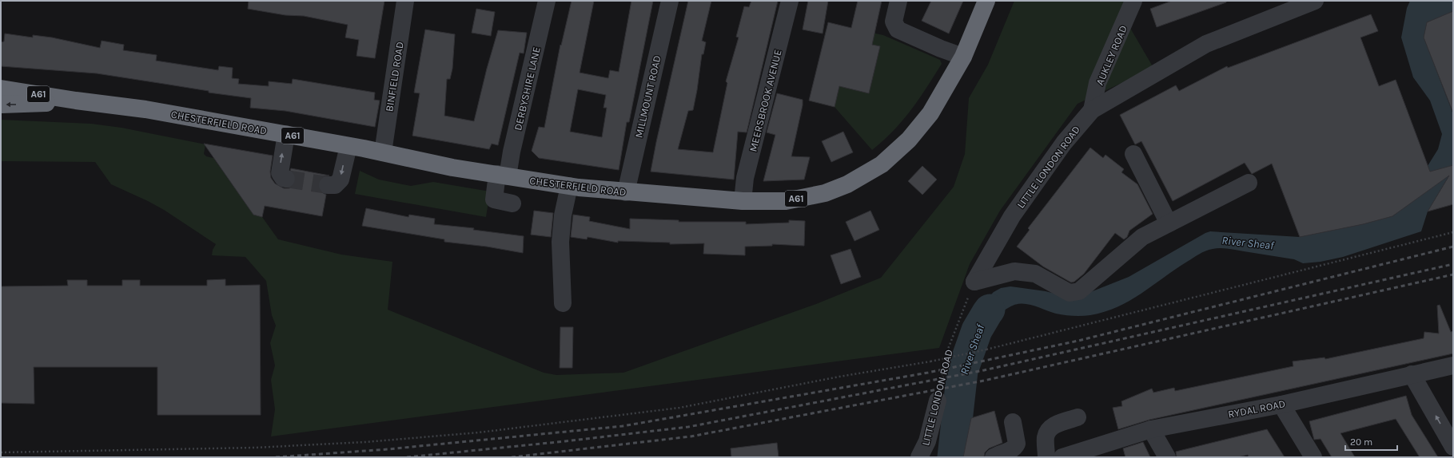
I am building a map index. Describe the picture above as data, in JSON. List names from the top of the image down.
{
  "streets": {
    "highway": ["A61", "CHESTERFIELD ROAD"],
    "street": [
      "AUKLEY ROAD",
      "BINFIELD ROAD",
      "DERBYSHIRE LANE",
      "MILLMOUNT ROAD",
      "MEERSBROOK AVENUE",
      "LITTLE LONDON ROAD",
      "RYDAL ROAD"
    ]
  },
  "crossings": [
    ["AUKLEY ROAD", "LITTLE LONDON ROAD"],
    ["BINFIELD ROAD", "CHESTERFIELD ROAD"],
    ["DERBYSHIRE LANE", "CHESTERFIELD ROAD"],
    ["MILLMOUNT ROAD", "CHESTERFIELD ROAD"],
    ["MEERSBROOK AVENUE", "CHESTERFIELD ROAD"]
  ],
  "water": ["River Sheaf"],
  "scale_bar": "20 m"
}
